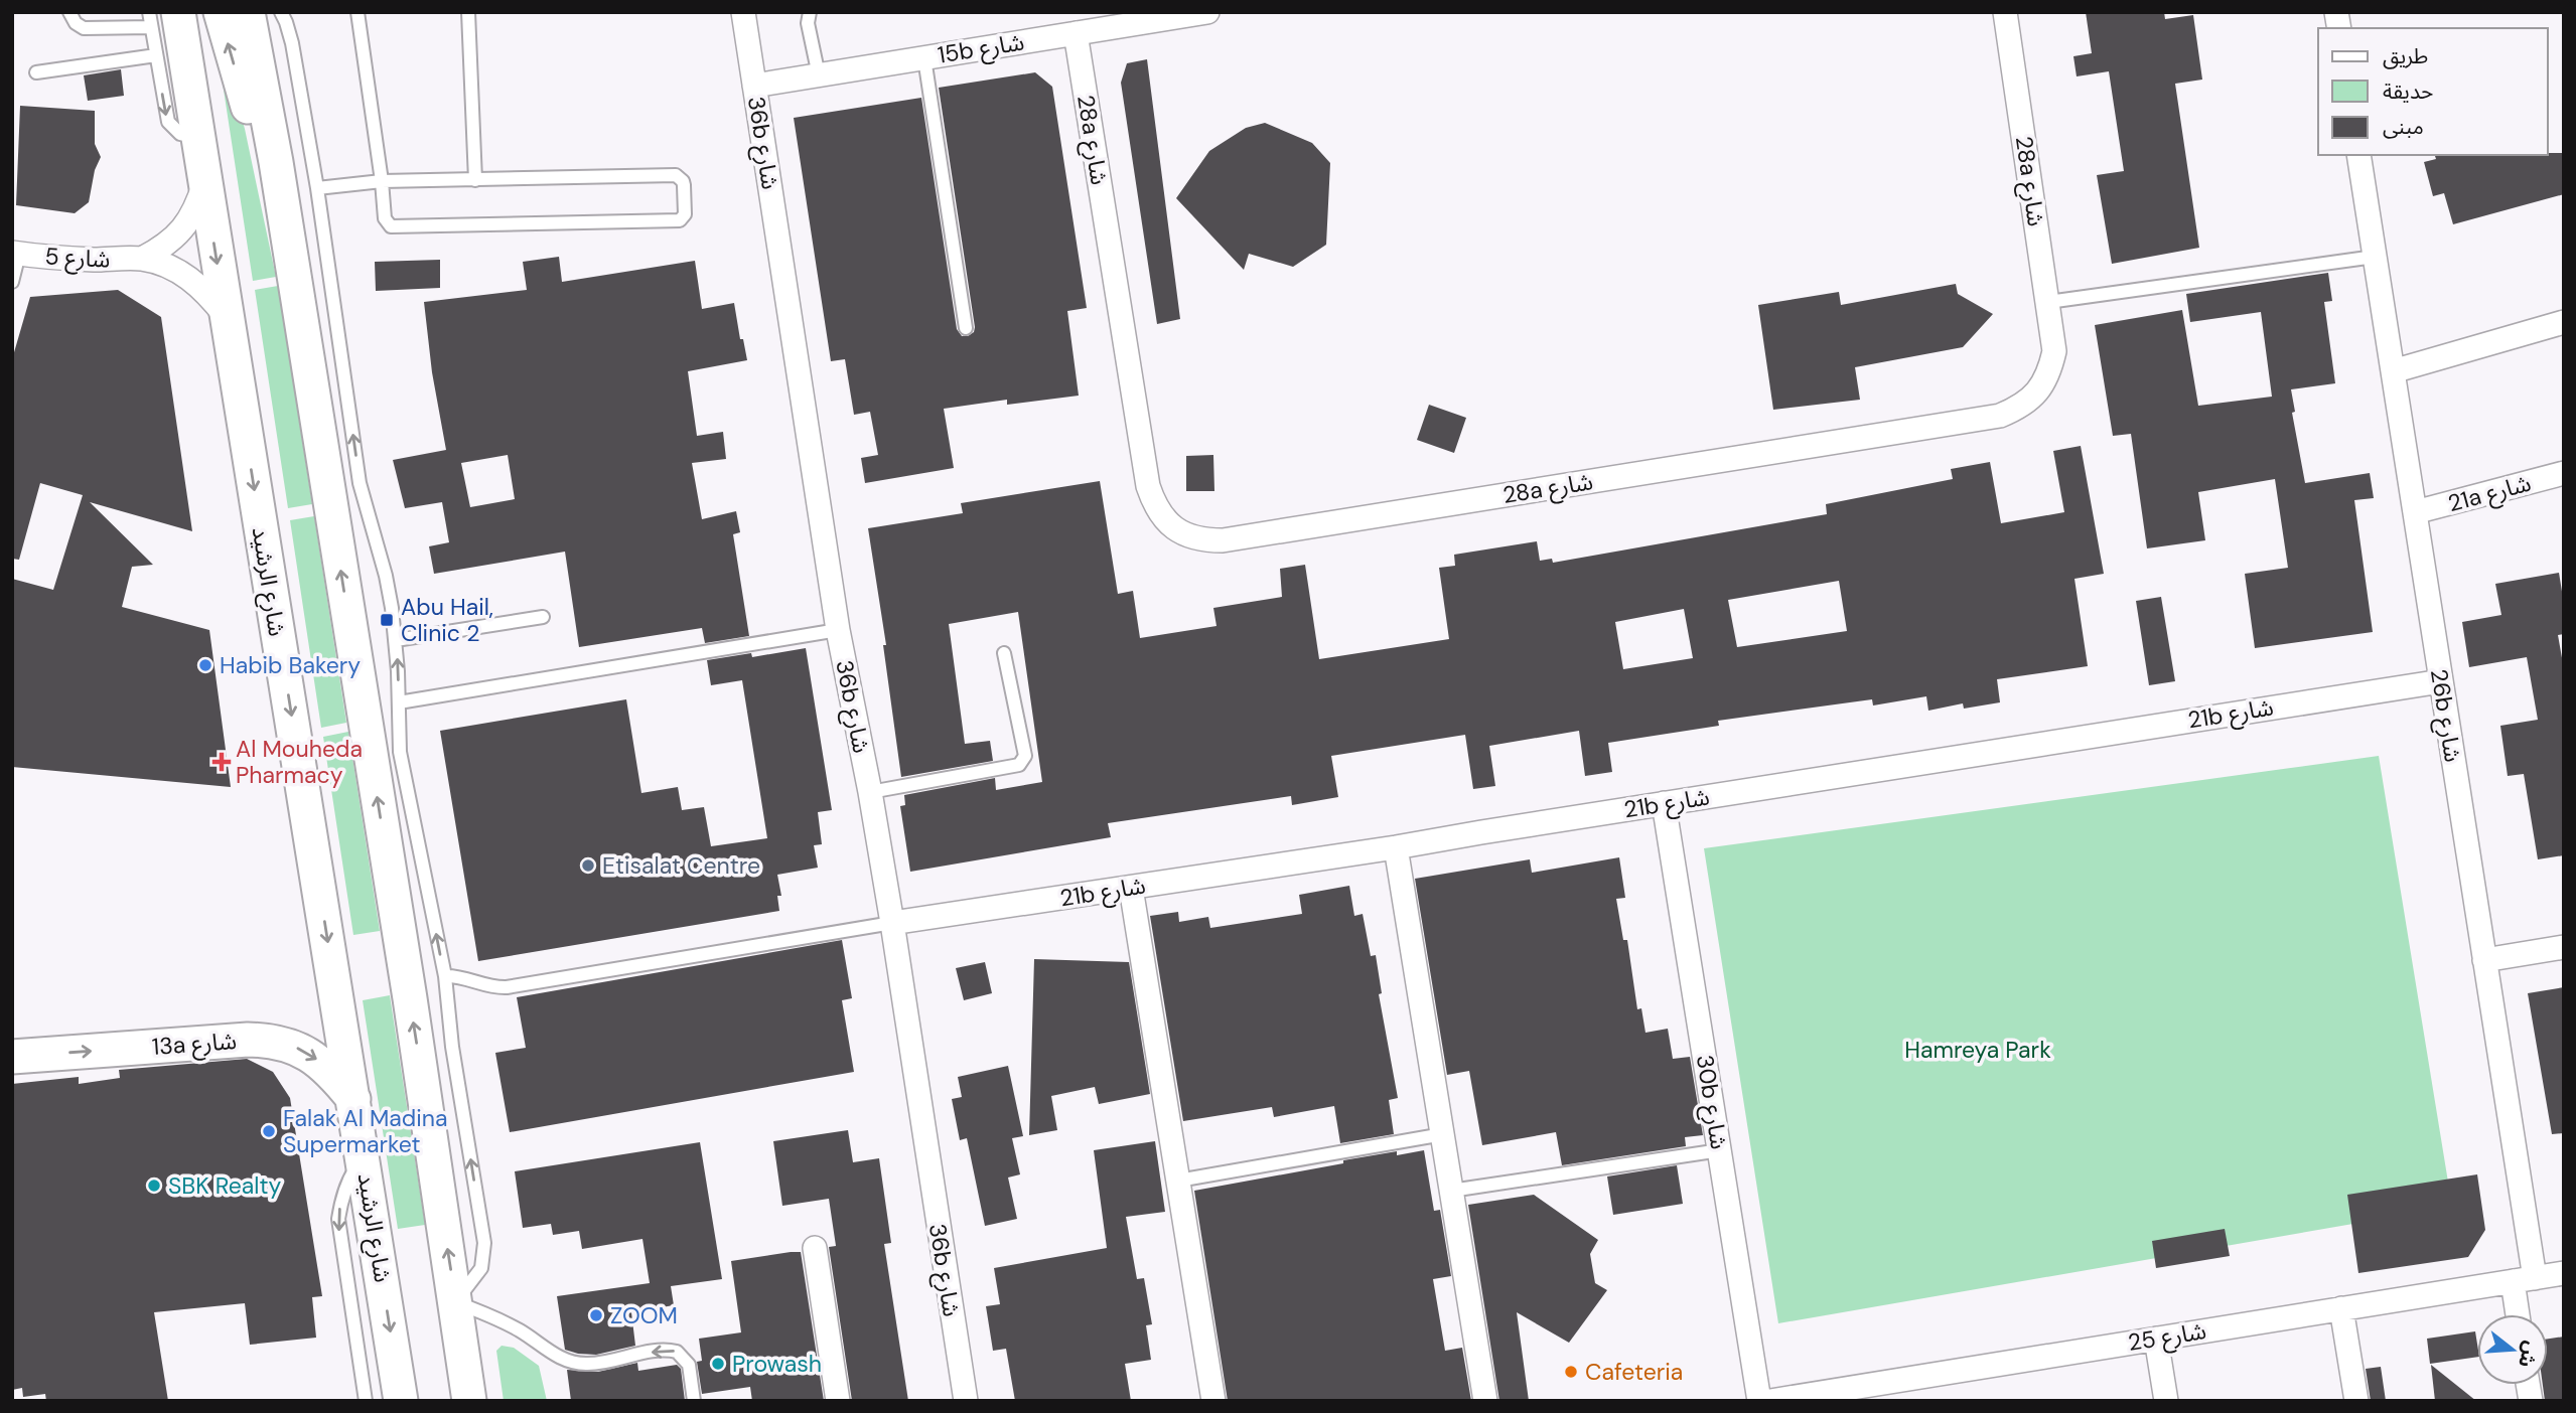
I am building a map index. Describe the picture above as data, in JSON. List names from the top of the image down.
{
  "streets": {
    "main road": ["شارع الرشيد", "13a شارع"],
    "street": [
      "15b شارع",
      "28a شارع",
      "36b شارع",
      "شارع 5",
      "21a شارع",
      "21b شارع",
      "26b شارع",
      "30b شارع",
      "شارع 25"
    ]
  },
  "crossings": [
    ["15b شارع", "28a شارع"],
    ["15b شارع", "36b شارع"],
    ["36b شارع", "21b شارع"],
    ["شارع 5", "شارع الرشيد"],
    ["21a شارع", "26b شارع"],
    ["شارع الرشيد", "13a شارع"],
    ["21b شارع", "26b شارع"],
    ["21b شارع", "30b شارع"],
    ["26b شارع", "شارع 25"]
  ],
  "one_way": ["13a شارع"],
  "parks": ["Hamreya Park"],
  "places": {
    "transit": ["Abu Hail, Clinic 2"],
    "other": [
      "Habib Bakery",
      "Etisalat Centre",
      "Falak Al Madina Supermarket",
      "SBK Realty",
      "ZOOM",
      "Prowash",
      "Cafeteria"
    ],
    "health": ["Al Mouheda Pharmacy"]
  },
  "legend": ["طريق", "حديقة", "مبنى"],
  "north": "right"
}
